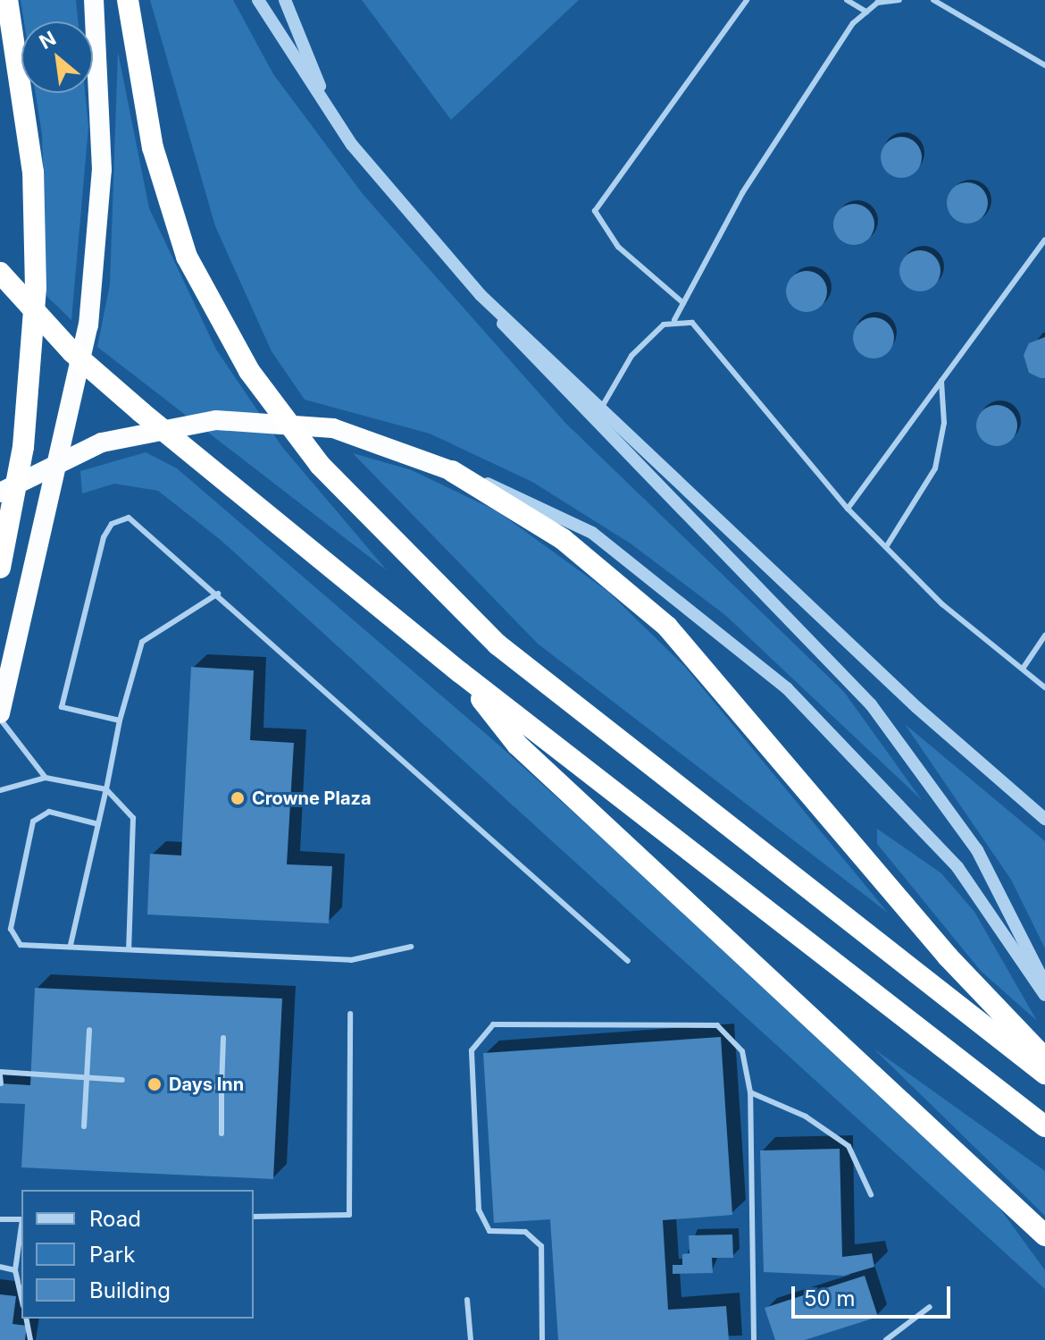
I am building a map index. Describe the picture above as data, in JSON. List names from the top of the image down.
{
  "places": ["Crowne Plaza", "Days Inn"],
  "legend": ["Road", "Park", "Building"],
  "scale_bar": "50 m",
  "north": "top left"
}
